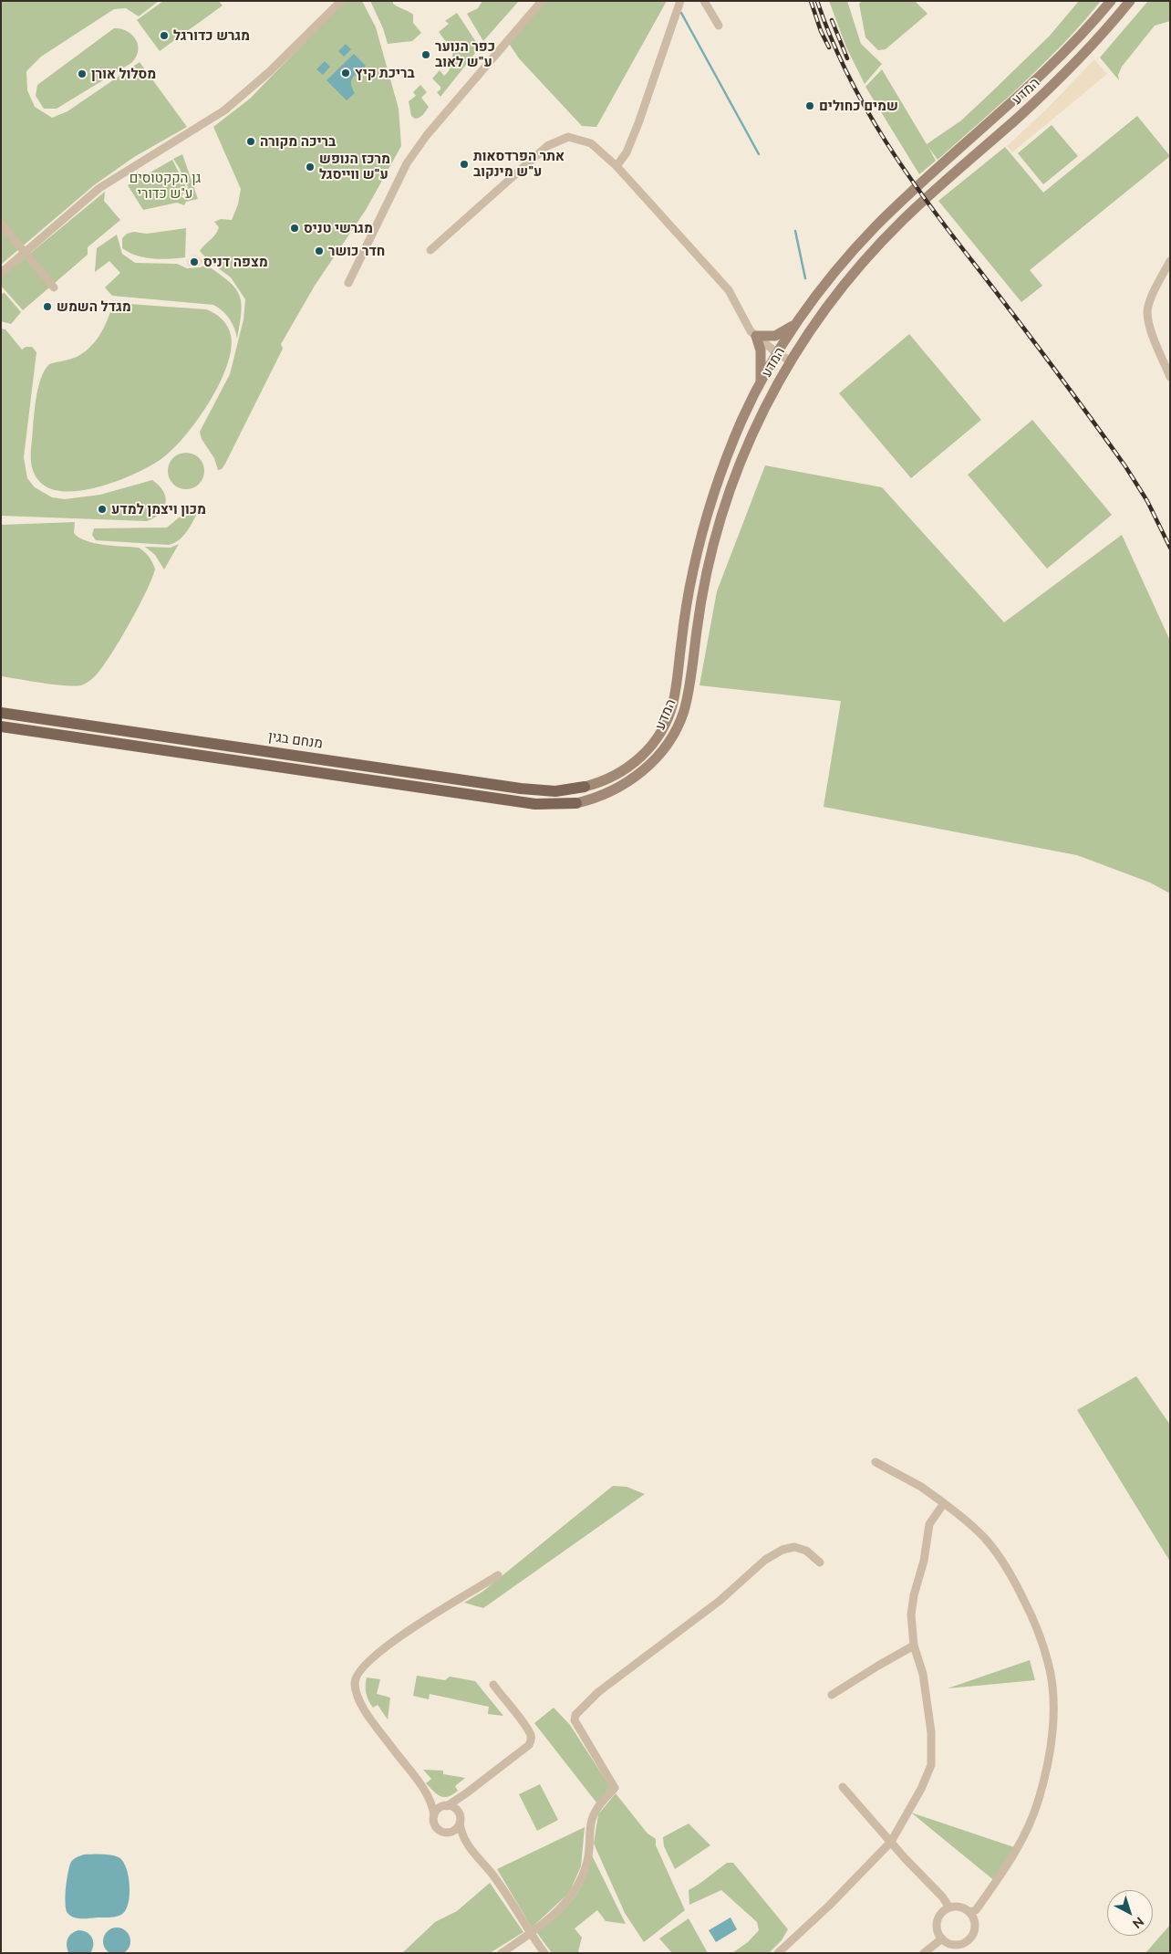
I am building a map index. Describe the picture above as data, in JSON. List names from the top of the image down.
{
  "streets": {
    "main road": ["המדע", "מנחם בגין"]
  },
  "crossings": [
    ["המדע", "מנחם בגין"]
  ],
  "parks": ["גן הקקטוסים ע\"ש כדורי"],
  "places": [
    "מגרש כדורגל",
    "כפר הנוער ע\"ש לאוב",
    "בריכת קיץ",
    "מסלול אורן",
    "שמים כחולים",
    "בריכה מקורה",
    "אתר הפרדסאות ע\"ש מינקוב",
    "מרכז הנופש ע\"ש ווייסגל",
    "מגרשי טניס",
    "חדר כושר",
    "מצפה דניס",
    "מגדל השמש",
    "מכון ויצמן למדע"
  ],
  "north": "bottom right"
}
